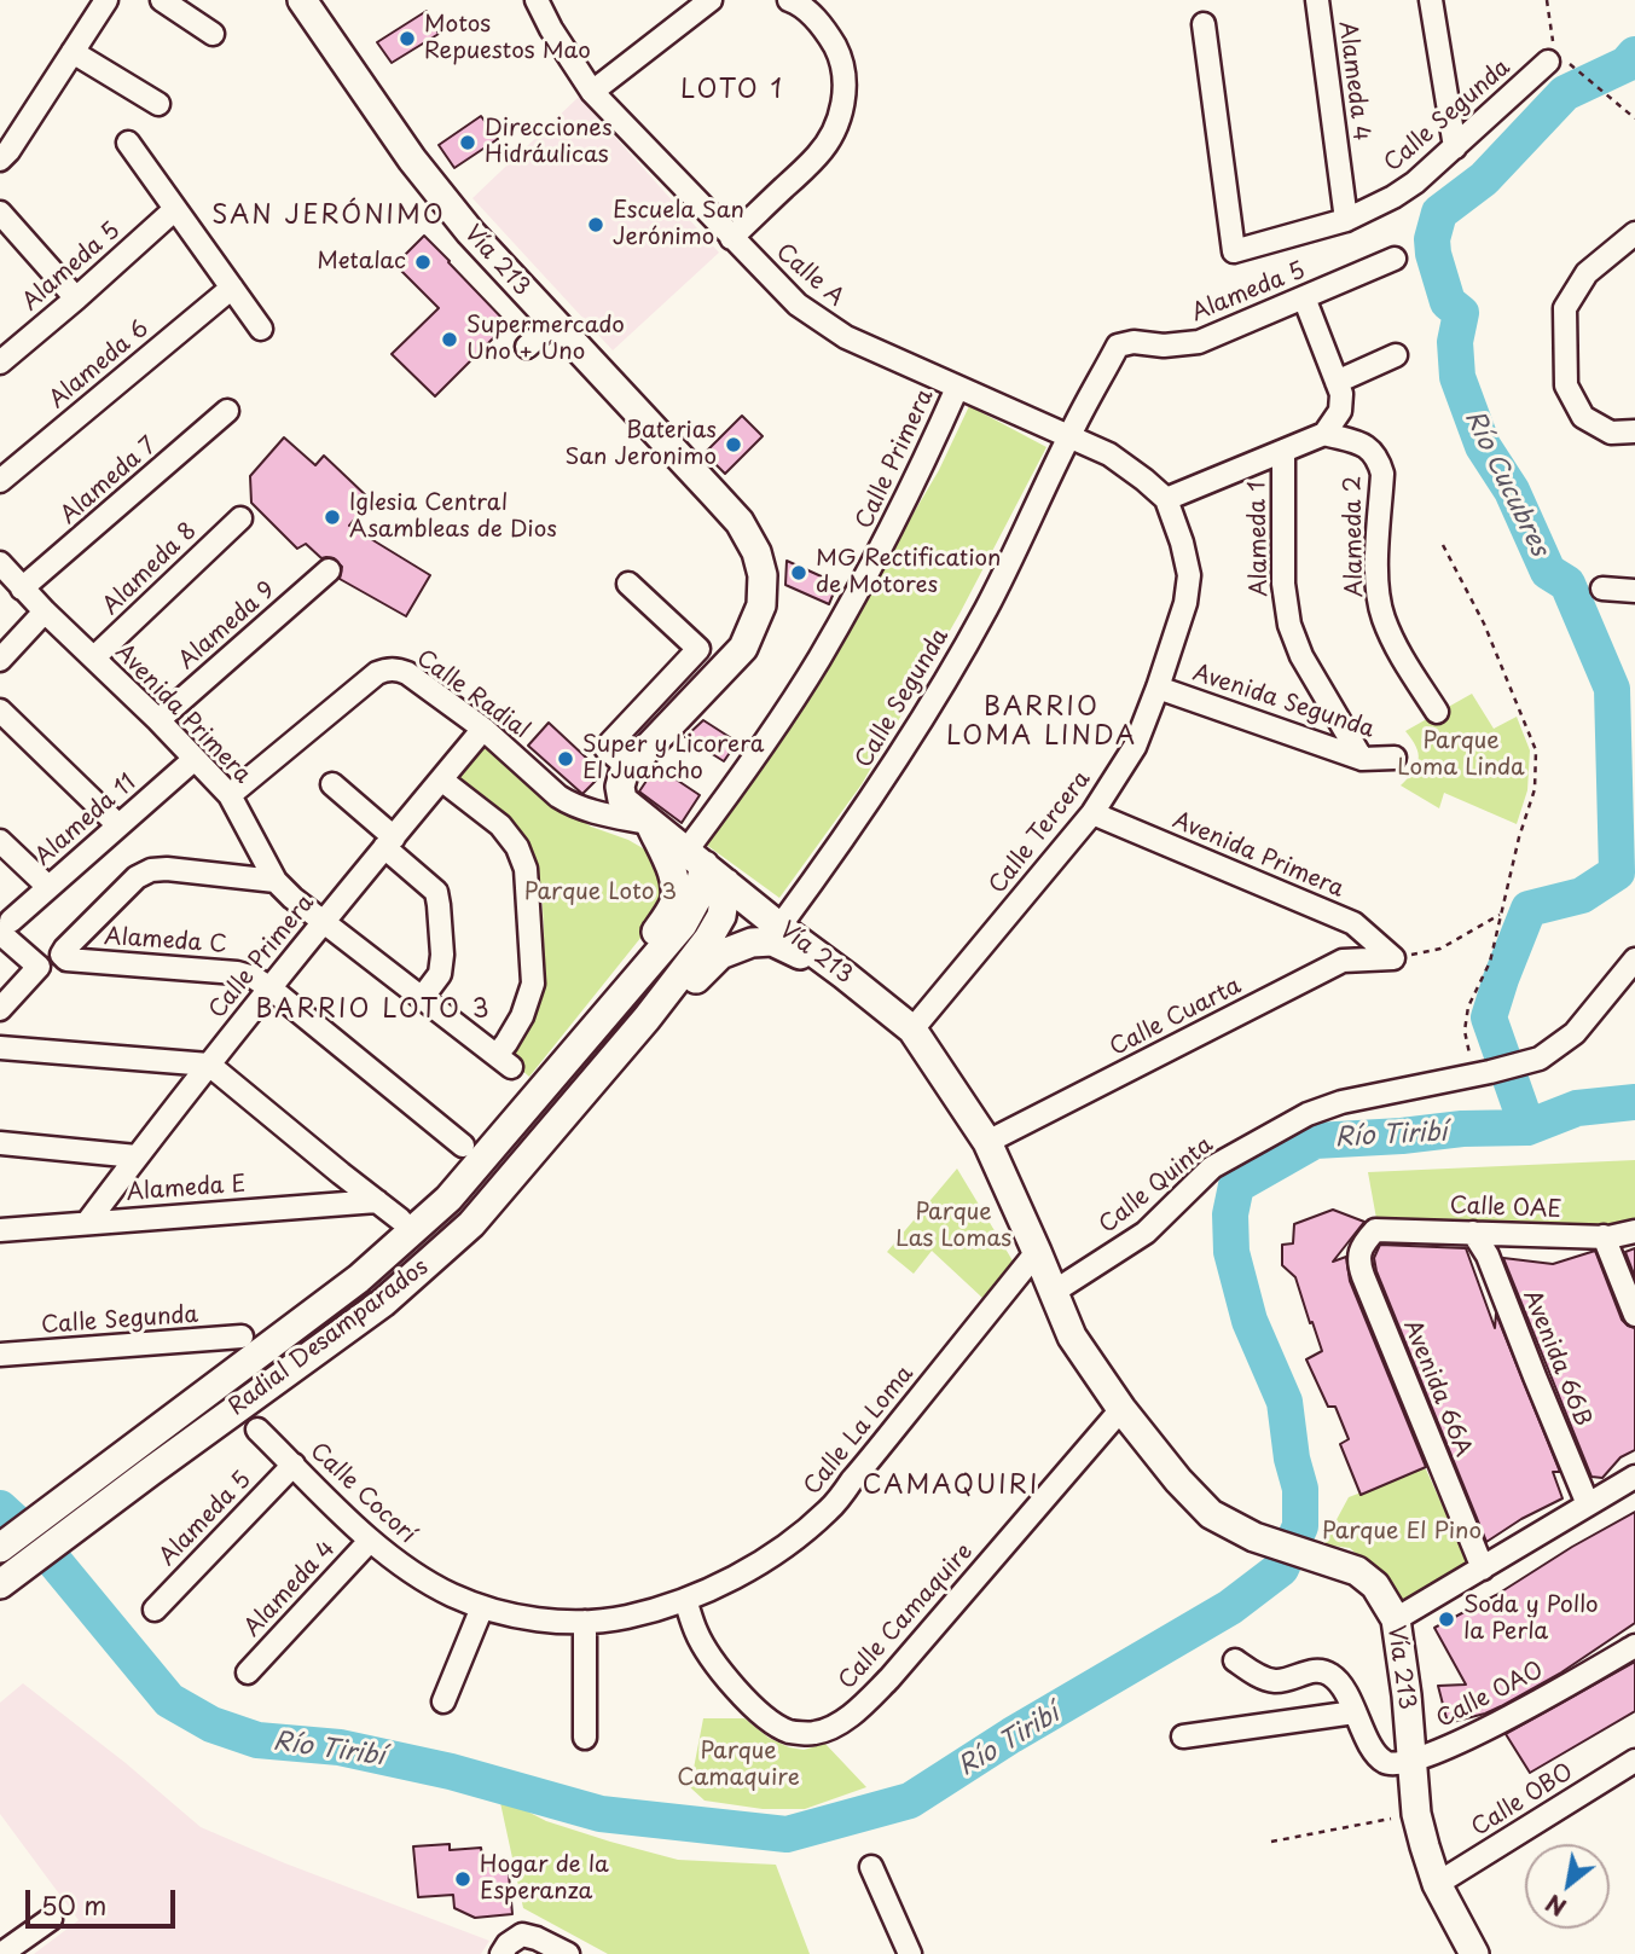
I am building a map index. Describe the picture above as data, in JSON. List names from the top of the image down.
{
  "streets": {
    "main road": ["Vía 213", "Radial Desamparados"],
    "street": [
      "Alameda 4",
      "Calle Segunda",
      "Alameda 5",
      "Calle A",
      "Alameda 6",
      "Calle Primera",
      "Alameda 7",
      "Alameda 2",
      "Alameda 1",
      "Alameda 8",
      "Alameda 9",
      "Calle Radial",
      "Avenida Segunda",
      "Avenida Primera",
      "Alameda 11",
      "Calle Tercera",
      "Alameda C",
      "Calle Cuarta",
      "Calle Quinta",
      "Alameda E",
      "Calle 0AE",
      "Avenida 66B",
      "Avenida 66A",
      "Calle La Loma",
      "Calle Cocorí",
      "Calle Camaquire",
      "Calle 0AO",
      "Calle 0BO"
    ]
  },
  "crossings": [
    ["Alameda 4", "Calle Segunda"],
    ["Alameda 4", "Calle Cocorí"],
    ["Calle Segunda", "Vía 213"],
    ["Calle Segunda", "Alameda 5"],
    ["Calle Segunda", "Calle A"],
    ["Vía 213", "Calle Primera"],
    ["Vía 213", "Calle Radial"],
    ["Vía 213", "Calle Tercera"],
    ["Vía 213", "Calle Cuarta"],
    ["Vía 213", "Calle Quinta"],
    ["Vía 213", "Radial Desamparados"],
    ["Vía 213", "Calle La Loma"],
    ["Vía 213", "Calle Camaquire"],
    ["Vía 213", "Calle 0AO"],
    ["Vía 213", "Calle 0BO"],
    ["Alameda 5", "Calle A"],
    ["Alameda 5", "Calle Cocorí"],
    ["Calle A", "Calle Primera"],
    ["Calle A", "Calle Tercera"],
    ["Calle Primera", "Calle Radial"],
    ["Calle Primera", "Avenida Primera"],
    ["Calle Primera", "Alameda C"],
    ["Calle Primera", "Alameda E"],
    ["Calle Primera", "Radial Desamparados"],
    ["Alameda 7", "Avenida Primera"],
    ["Alameda 1", "Avenida Segunda"],
    ["Alameda 8", "Avenida Primera"],
    ["Alameda 9", "Avenida Primera"],
    ["Calle Radial", "Avenida Primera"],
    ["Avenida Segunda", "Calle Tercera"],
    ["Avenida Primera", "Alameda 11"],
    ["Avenida Primera", "Calle Tercera"],
    ["Avenida Primera", "Alameda C"],
    ["Avenida Primera", "Calle Cuarta"],
    ["Calle 0AE", "Avenida 66B"],
    ["Calle 0AE", "Avenida 66A"],
    ["Calle La Loma", "Calle Cocorí"],
    ["Calle La Loma", "Calle Camaquire"],
    ["Calle Cocorí", "Calle Camaquire"]
  ],
  "districts": [
    "LOTO 1",
    "SAN JERÓNIMO",
    "BARRIO LOMA LINDA",
    "BARRIO LOTO 3",
    "CAMAQUIRI"
  ],
  "water": ["Río Cucubres", "Río Tiribí"],
  "parks": [
    "Parque Loma Linda",
    "Parque Loto 3",
    "Parque Las Lomas",
    "Parque El Pino",
    "Parque Camaquire"
  ],
  "places": [
    "Motos Repuestos Mao",
    "Direcciones Hidráulicas",
    "Escuela San Jerónimo",
    "Metalac",
    "Supermercado Uno + Uno",
    "Baterias San Jeronimo",
    "Iglesia Central Asambleas de Dios",
    "MG Rectification de Motores",
    "Super y Licorera El Juancho",
    "Soda y Pollo la Perla",
    "Hogar de la Esperanza"
  ],
  "scale_bar": "50 m",
  "north": "bottom left"
}
